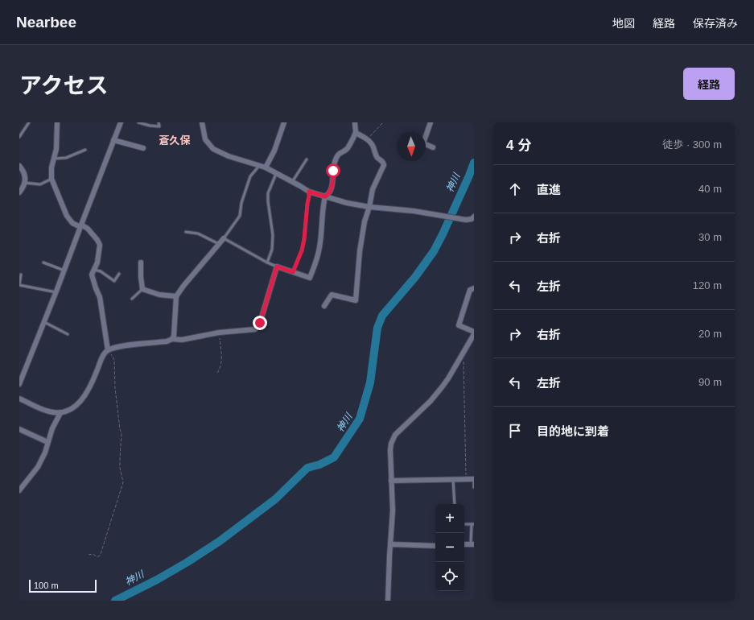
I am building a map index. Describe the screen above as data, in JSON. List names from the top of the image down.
{
  "districts": ["蒼久保"],
  "water": ["神川"],
  "scale_bar": "100 m",
  "north": "bottom",
  "page": {
    "header": "Nearbee",
    "nav": ["地図", "経路", "保存済み"],
    "title": "アクセス",
    "buttons": "経路",
    "heading": ["4 分", "徒歩 · 300 m"],
    "list": [
      ["直進", "40 m"],
      ["右折", "30 m"],
      ["左折", "120 m"],
      ["右折", "20 m"],
      ["左折", "90 m"],
      "目的地に到着"
    ],
    "map_buttons": ["+", "−"],
    "scale": "100 m"
  }
}
